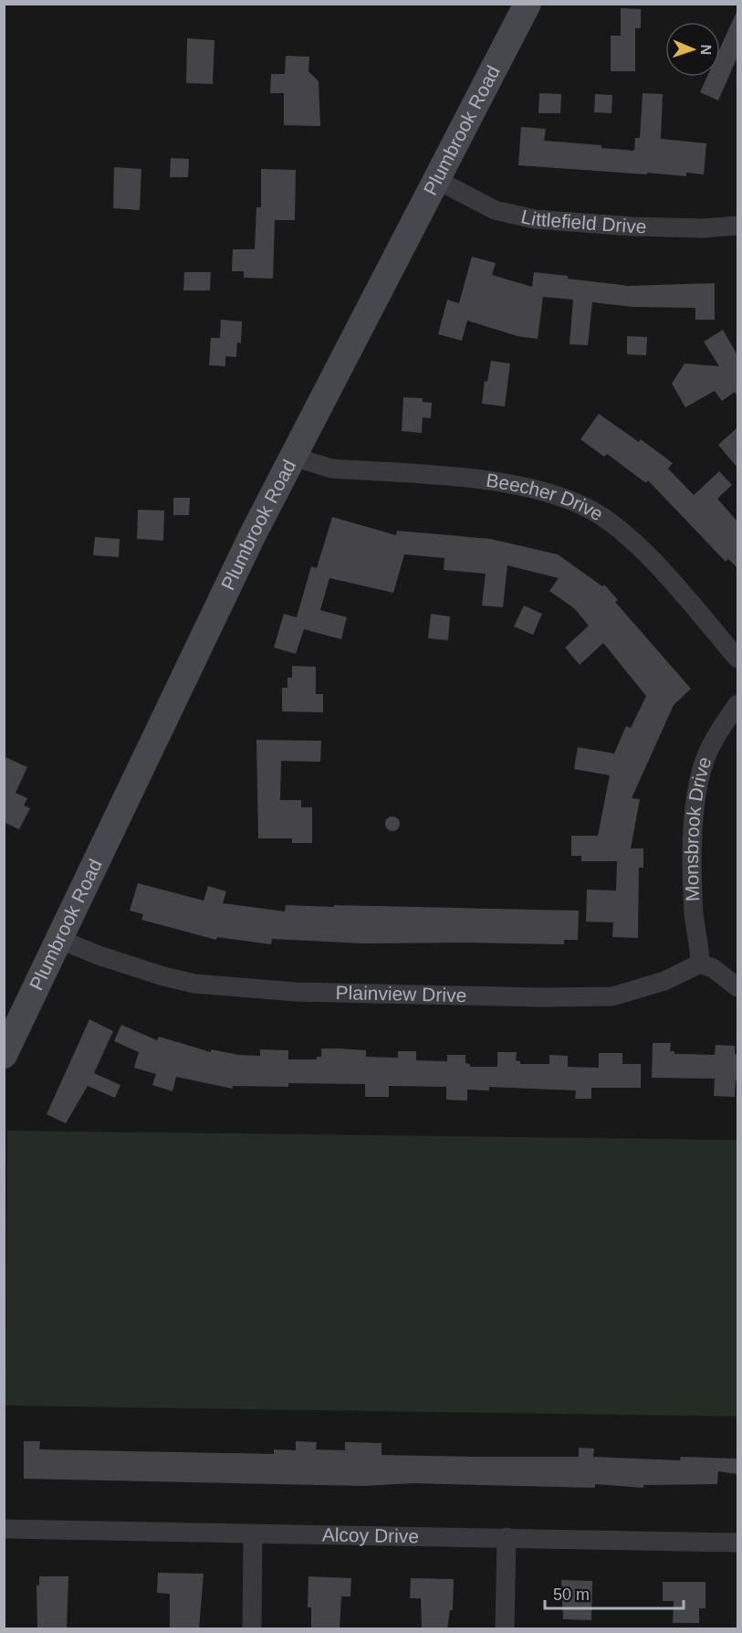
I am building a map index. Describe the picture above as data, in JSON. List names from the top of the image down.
{
  "streets": {
    "street": [
      "Plumbrook Road",
      "Littlefield Drive",
      "Beecher Drive",
      "Monsbrook Drive",
      "Plainview Drive",
      "Alcoy Drive"
    ]
  },
  "crossings": [
    ["Plumbrook Road", "Littlefield Drive"],
    ["Plumbrook Road", "Beecher Drive"],
    ["Plumbrook Road", "Plainview Drive"],
    ["Monsbrook Drive", "Plainview Drive"]
  ],
  "scale_bar": "50 m",
  "north": "right"
}
